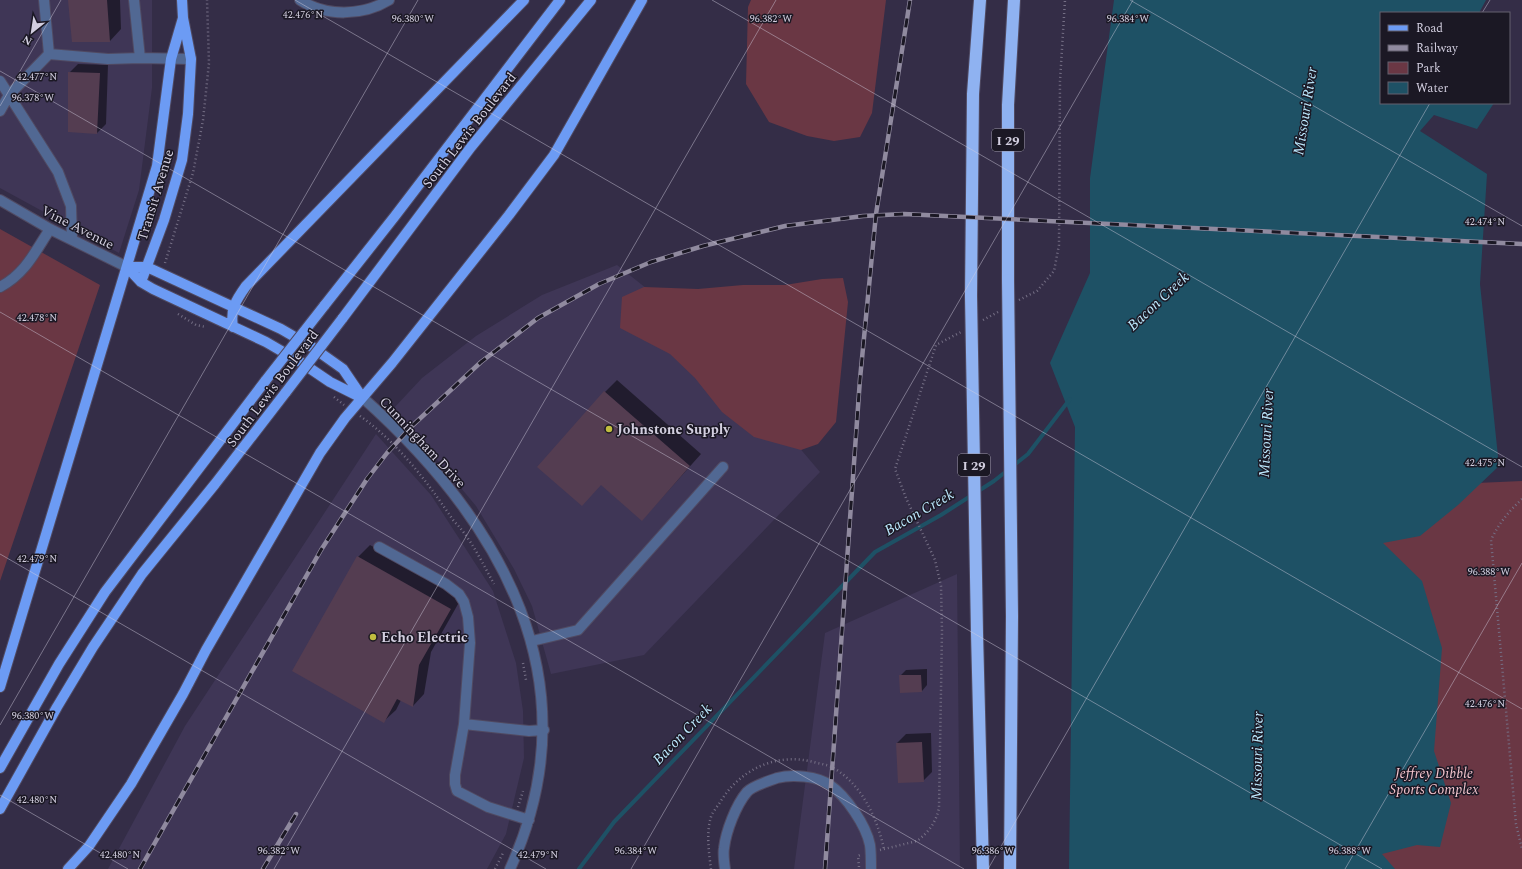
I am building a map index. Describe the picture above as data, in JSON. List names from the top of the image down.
{
  "streets": {
    "highway": ["I 29"],
    "main road": [
      "South Lewis Boulevard",
      "Transit Avenue",
      "Vine Avenue",
      "Cunningham Drive"
    ]
  },
  "crossings": [
    ["Transit Avenue", "Vine Avenue"],
    ["Transit Avenue", "Cunningham Drive"],
    ["Vine Avenue", "Cunningham Drive"]
  ],
  "water": ["Missouri River", "Bacon Creek"],
  "parks": ["Jeffrey Dibble Sports Complex"],
  "places": ["Johnstone Supply", "Echo Electric"],
  "legend": [
    "Road",
    "Railway",
    "Park",
    "Water"
  ],
  "north": "bottom left",
  "coordinates": [
    "42.476°N",
    "96.380°W",
    "96.382°W",
    "96.384°W",
    "42.477°N",
    "96.378°W",
    "42.474°N",
    "42.478°N",
    "42.475°N",
    "42.479°N",
    "96.388°W",
    "42.480°N",
    "96.386°W"
  ]
}
